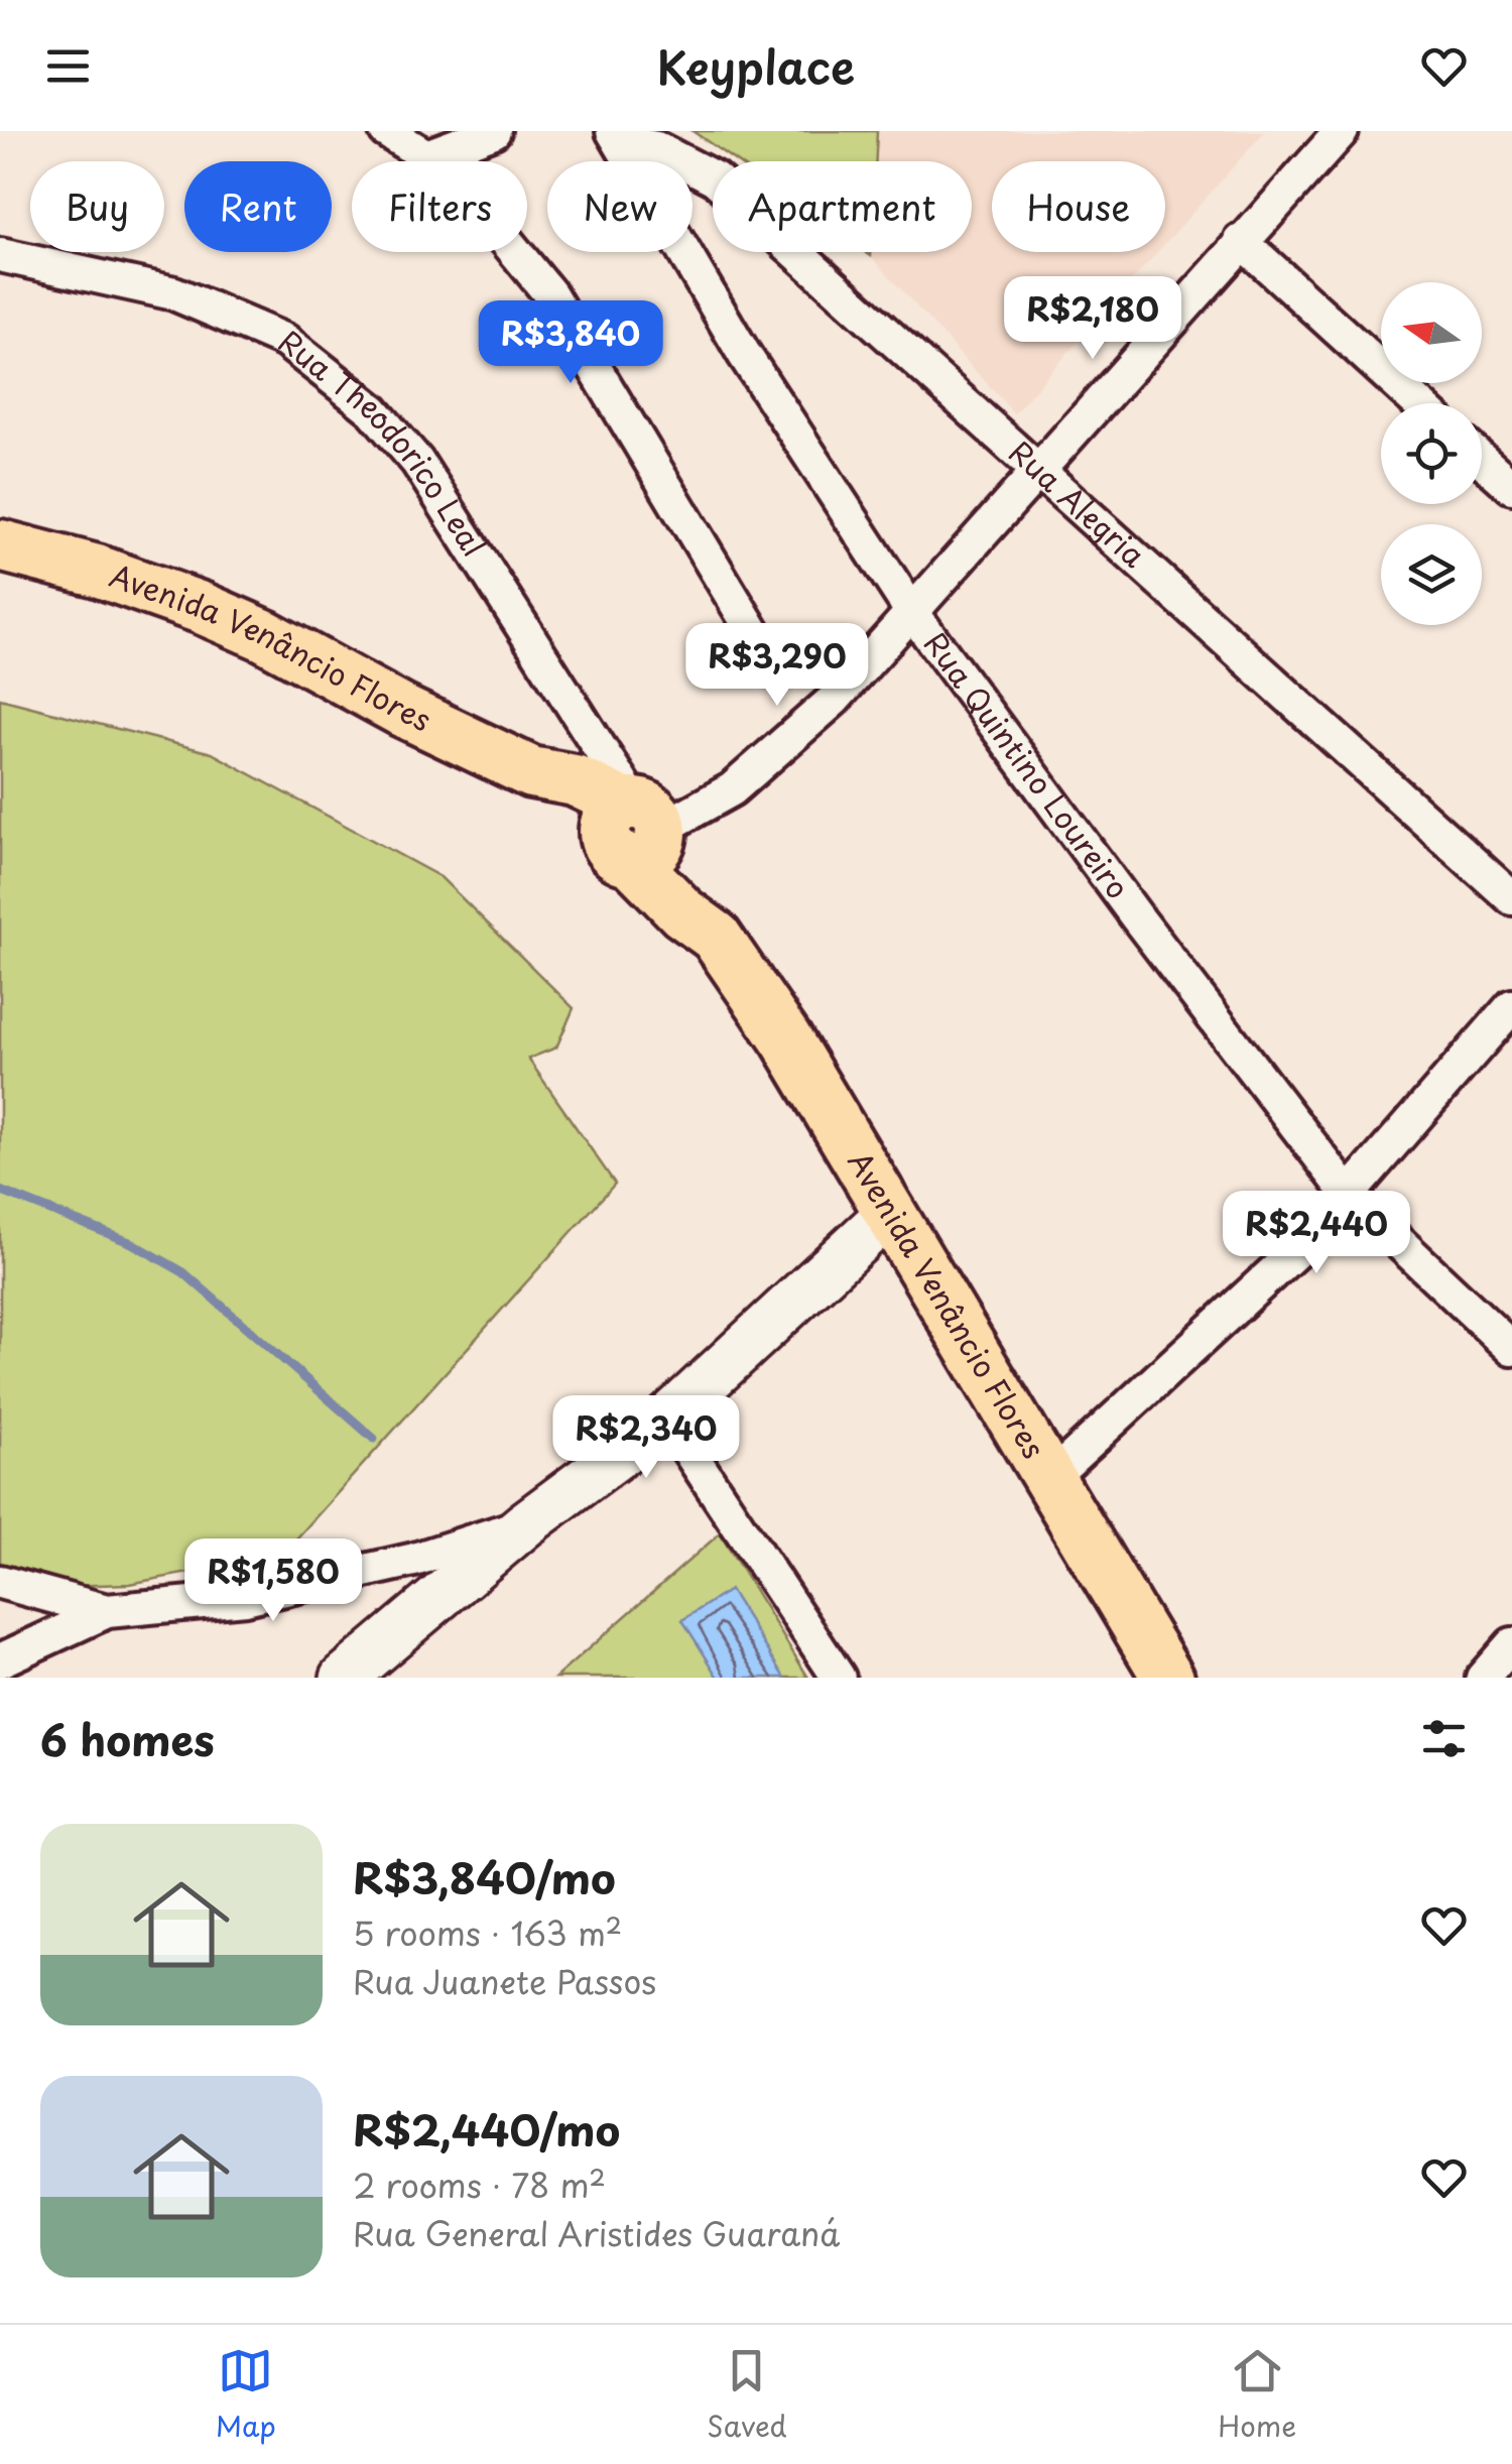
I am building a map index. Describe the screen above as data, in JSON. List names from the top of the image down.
{
  "streets": {
    "main road": ["Avenida Venâncio Flores"],
    "street": ["Rua Theodorico Leal", "Rua Alegria", "Rua Quintino Loureiro"]
  },
  "crossings": [
    ["Rua Theodorico Leal", "Avenida Venâncio Flores"],
    ["Rua Alegria", "Rua Quintino Loureiro"]
  ],
  "north": "left",
  "page": {
    "header": "Keyplace",
    "chip": [
      "Buy",
      "Rent",
      "Filters",
      "New",
      "Apartment",
      "House"
    ],
    "price": [
      "R$2,180",
      "R$3,840",
      "R$3,290",
      "R$2,440",
      "R$2,340",
      "R$1,580"
    ],
    "heading": "6 homes",
    "list": [
      {
        "name": "R$3,840/mo",
        "note": "5 rooms · 163 m² · Rua Juanete Passos"
      },
      {
        "name": "R$2,440/mo",
        "note": "2 rooms · 78 m² · Rua General Aristides Guaraná"
      }
    ],
    "tabs": ["Map", "Saved", "Home"]
  }
}
